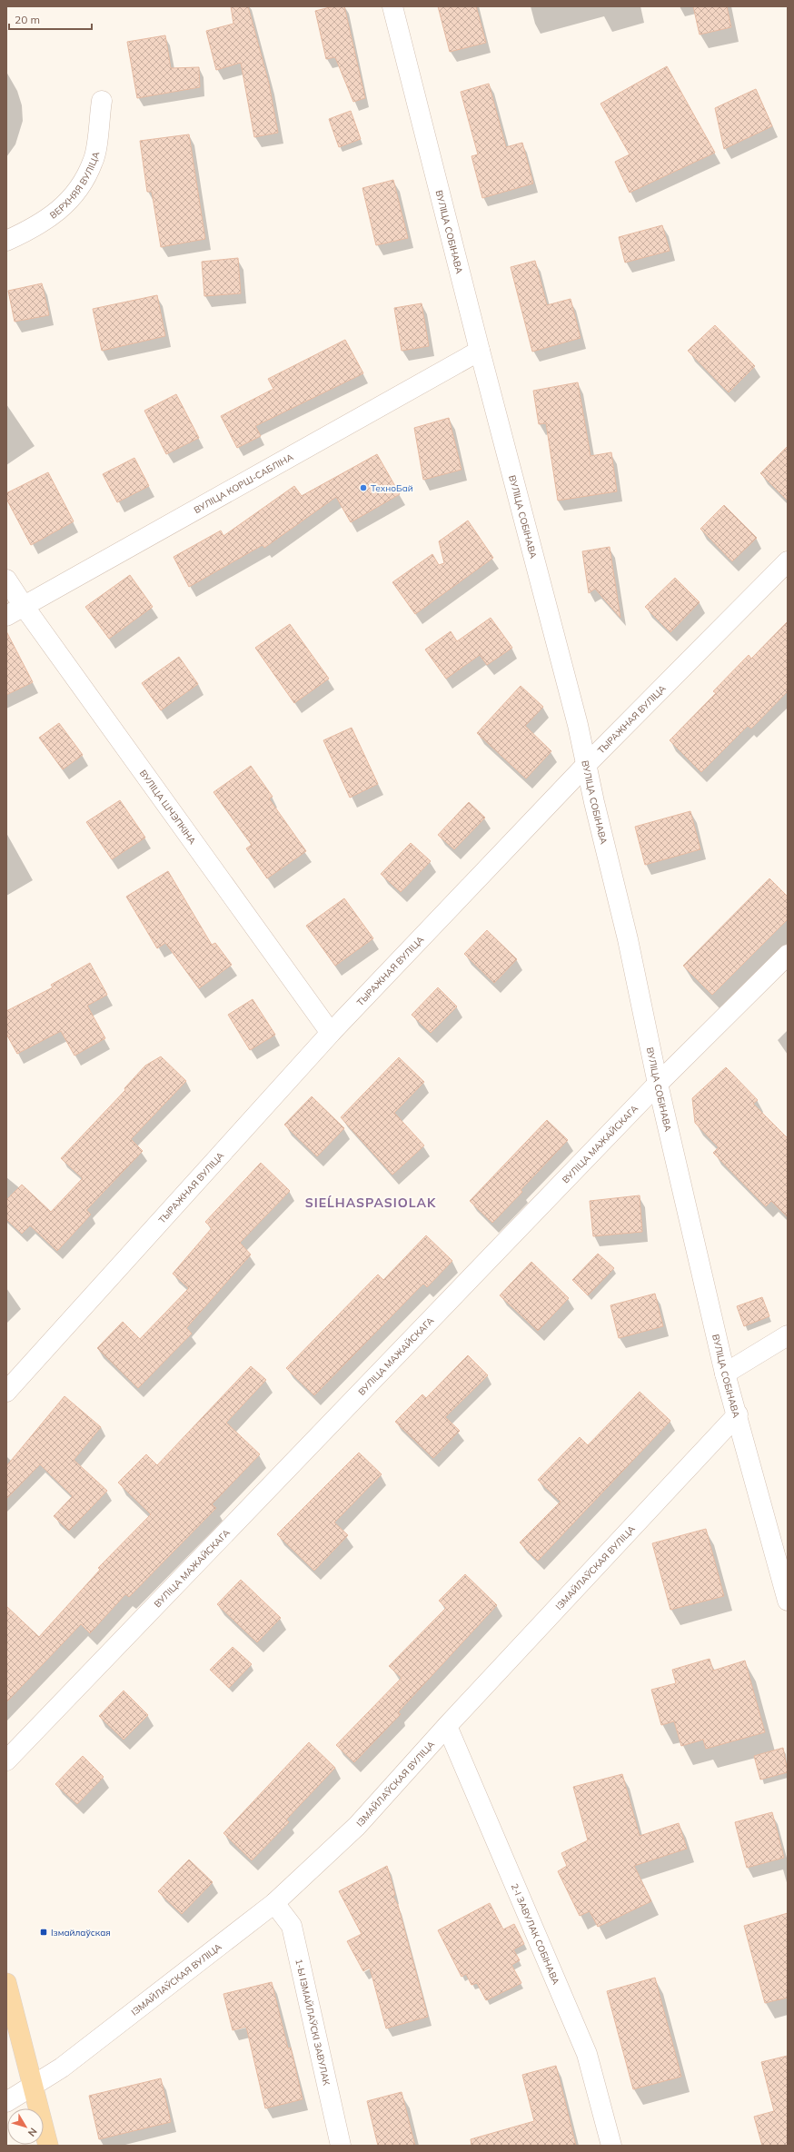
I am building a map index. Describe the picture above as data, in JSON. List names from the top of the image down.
{
  "streets": {
    "street": [
      "ВЕРХНЯЯ ВУЛІЦА",
      "ВУЛІЦА СОБІНАВА",
      "ВУЛІЦА КОРШ-САБЛІНА",
      "ТЫРАЖНАЯ ВУЛІЦА",
      "ВУЛІЦА ШЧЭПКІНА",
      "ВУЛІЦА МАЖАЙСКАГА",
      "ІЗМАЙЛАЎСКАЯ ВУЛІЦА",
      "2-І ЗАВУЛАК СОБІНАВА",
      "1-Ы ІЗМАЙЛАЎСКІ ЗАВУЛАК"
    ]
  },
  "crossings": [
    ["ВУЛІЦА СОБІНАВА", "ВУЛІЦА КОРШ-САБЛІНА"],
    ["ВУЛІЦА СОБІНАВА", "ТЫРАЖНАЯ ВУЛІЦА"],
    ["ВУЛІЦА СОБІНАВА", "ВУЛІЦА МАЖАЙСКАГА"],
    ["ВУЛІЦА СОБІНАВА", "ІЗМАЙЛАЎСКАЯ ВУЛІЦА"],
    ["ВУЛІЦА КОРШ-САБЛІНА", "ВУЛІЦА ШЧЭПКІНА"],
    ["ТЫРАЖНАЯ ВУЛІЦА", "ВУЛІЦА ШЧЭПКІНА"],
    ["ІЗМАЙЛАЎСКАЯ ВУЛІЦА", "2-І ЗАВУЛАК СОБІНАВА"],
    ["ІЗМАЙЛАЎСКАЯ ВУЛІЦА", "1-Ы ІЗМАЙЛАЎСКІ ЗАВУЛАК"]
  ],
  "districts": ["SIEĹHASPASIOLAK"],
  "places": {
    "other": ["ТехноБай"],
    "transit": ["Ізмайлаўская"]
  },
  "scale_bar": "20 m",
  "north": "bottom right"
}
